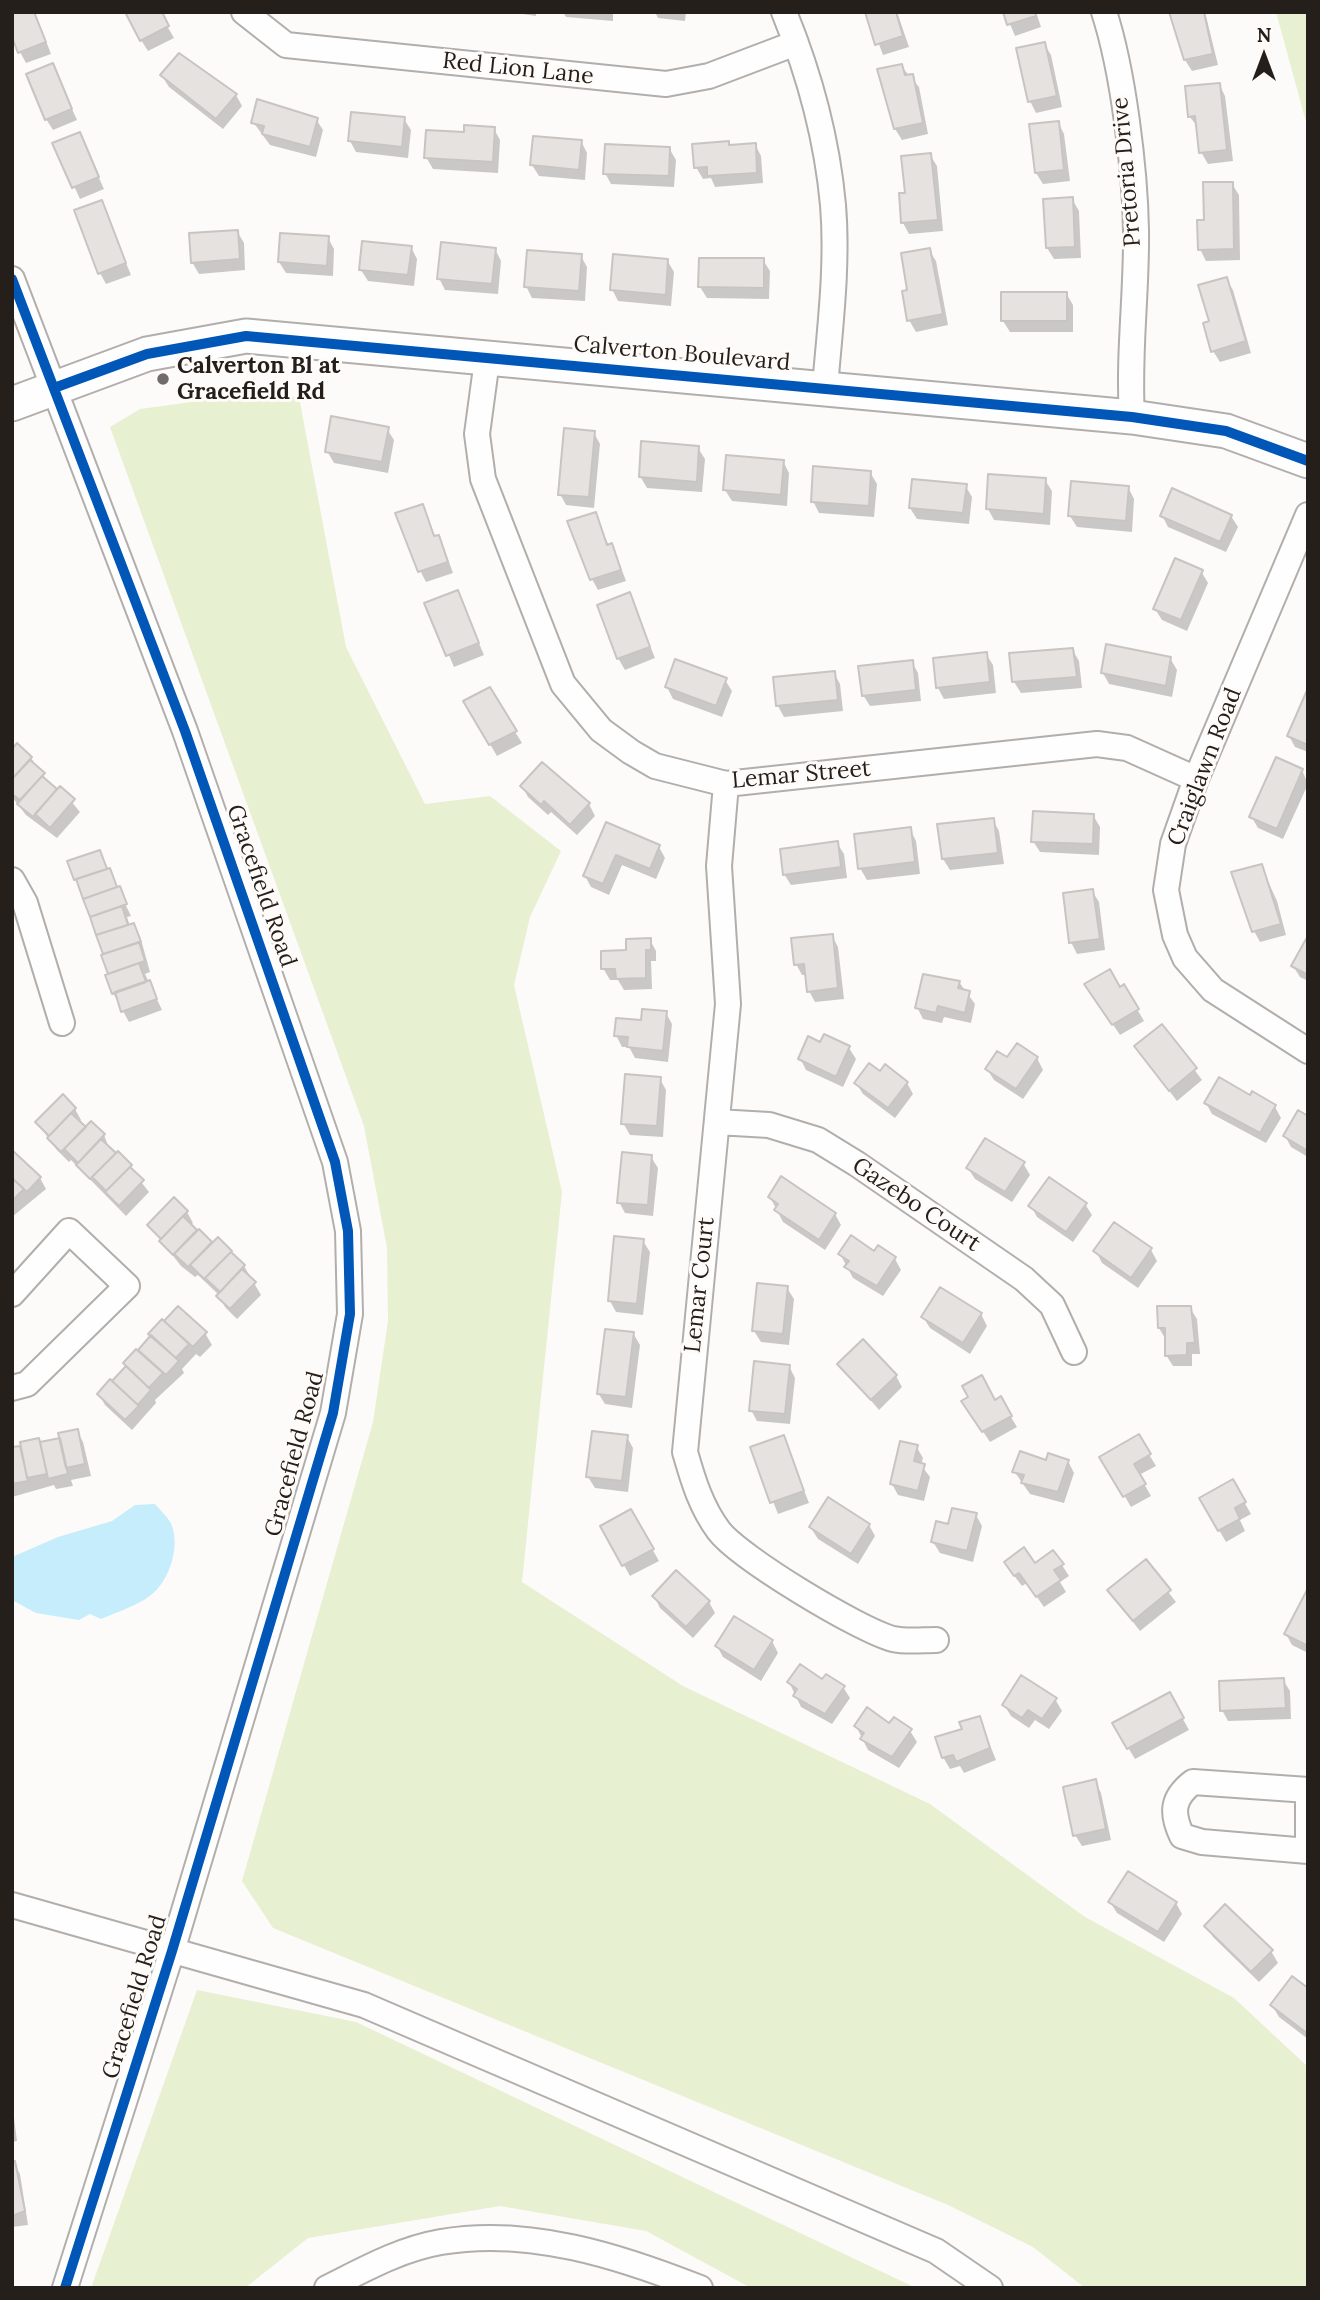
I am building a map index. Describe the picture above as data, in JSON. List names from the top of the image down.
{
  "streets": {
    "street": [
      "Red Lion Lane",
      "Pretoria Drive",
      "Calverton Boulevard",
      "Craiglawn Road",
      "Lemar Street",
      "Gracefield Road",
      "Gazebo Court",
      "Lemar Court"
    ]
  },
  "crossings": [
    ["Pretoria Drive", "Calverton Boulevard"],
    ["Calverton Boulevard", "Lemar Street"],
    ["Calverton Boulevard", "Gracefield Road"],
    ["Craiglawn Road", "Lemar Street"],
    ["Lemar Street", "Lemar Court"],
    ["Gazebo Court", "Lemar Court"]
  ],
  "places": ["Calverton Bl at Gracefield Rd"],
  "north": "top"
}
